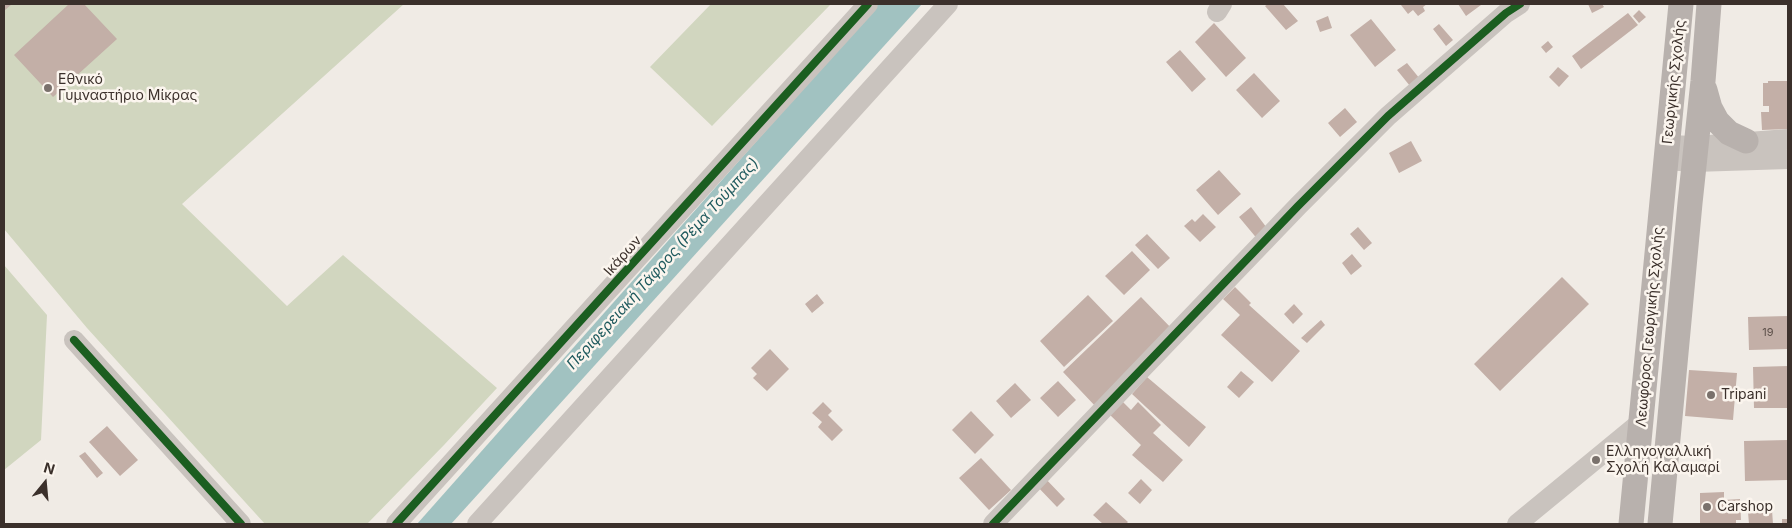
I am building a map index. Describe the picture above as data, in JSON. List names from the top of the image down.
{
  "streets": {
    "main road": ["Γεωργικής Σχολής", "Λεωφόρος Γεωργικής Σχολής"],
    "street": ["Ικάρων"]
  },
  "crossings": [
    ["Γεωργικής Σχολής", "Λεωφόρος Γεωργικής Σχολής"]
  ],
  "water": ["Περιφερειακή Τάφρος (Ρέμα Τούμπας)"],
  "places": [
    "Εθνικό Γυμναστήριο Μίκρας",
    "Tripani",
    "Ελληνογαλλική Σχολή Καλαμαρί",
    "Carshop"
  ],
  "house_numbers": ["19"],
  "north": "top"
}
